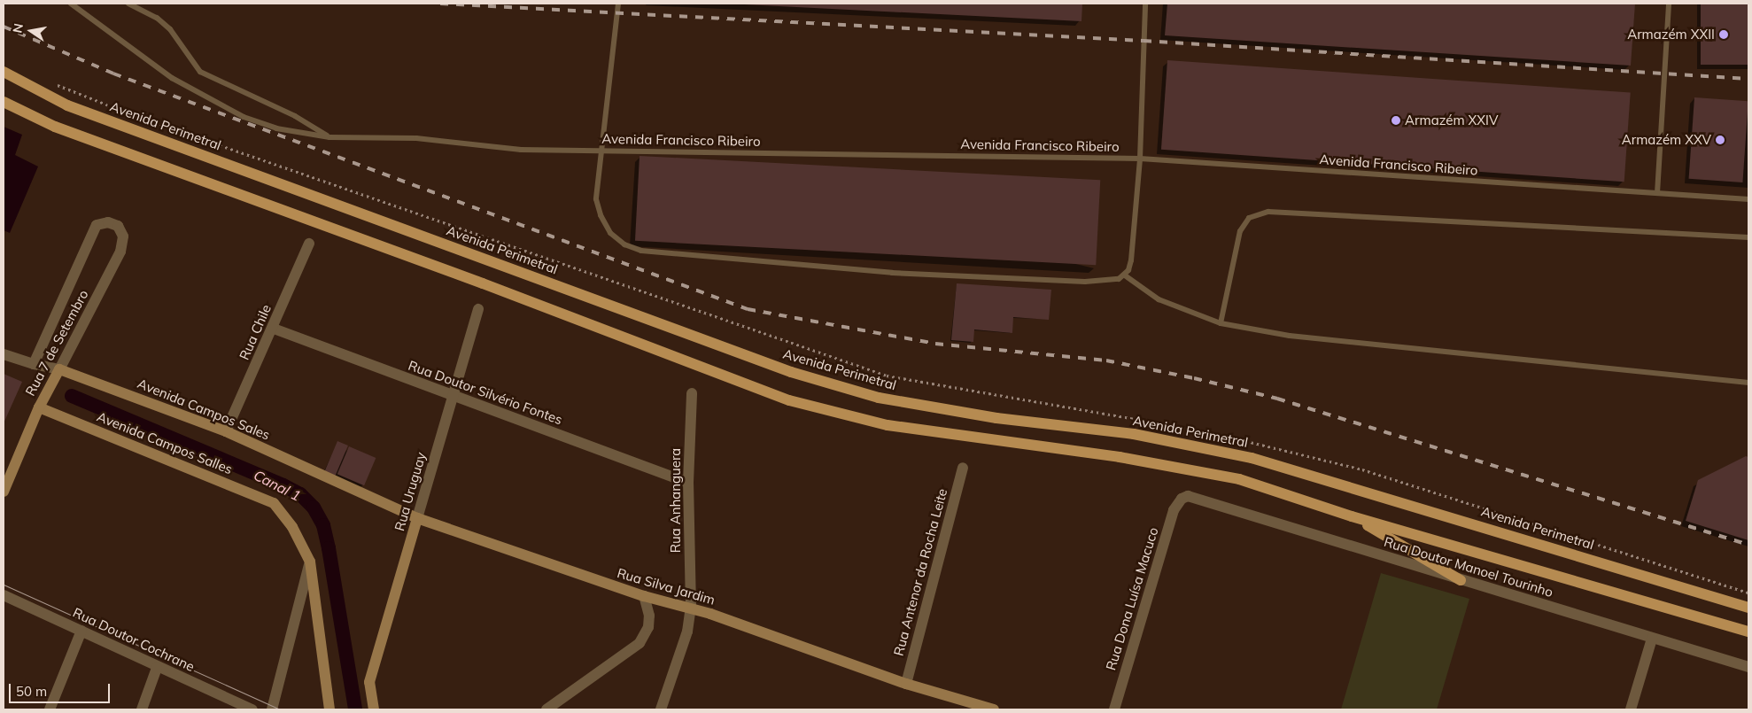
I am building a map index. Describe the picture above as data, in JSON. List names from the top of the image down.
{
  "streets": {
    "main road": ["Avenida Perimetral"],
    "street": [
      "Rua Chile",
      "Rua 7 de Setembro",
      "Rua Doutor Silvério Fontes",
      "Avenida Campos Sales",
      "Avenida Campos Salles",
      "Rua Uruguay",
      "Rua Anhanguera",
      "Rua Doutor Manoel Tourinho",
      "Rua Antenor da Rocha Leite",
      "Rua Silva Jardim",
      "Rua Dona Luísa Macuco",
      "Rua Doutor Cochrane"
    ],
    "lane": ["Avenida Francisco Ribeiro"]
  },
  "crossings": [
    ["Rua Chile", "Rua Doutor Silvério Fontes"],
    ["Rua Chile", "Avenida Campos Sales"],
    ["Rua 7 de Setembro", "Avenida Campos Sales"],
    ["Rua 7 de Setembro", "Avenida Campos Salles"],
    ["Rua Doutor Silvério Fontes", "Rua Uruguay"],
    ["Rua Doutor Silvério Fontes", "Rua Anhanguera"],
    ["Avenida Campos Sales", "Rua Silva Jardim"],
    ["Rua Uruguay", "Rua Silva Jardim"],
    ["Rua Anhanguera", "Rua Silva Jardim"],
    ["Rua Doutor Manoel Tourinho", "Rua Dona Luísa Macuco"],
    ["Rua Antenor da Rocha Leite", "Rua Silva Jardim"]
  ],
  "water": ["Canal 1"],
  "places": ["Armazém XXII", "Armazém XXIV", "Armazém XXV"],
  "scale_bar": "50 m",
  "north": "left"
}
